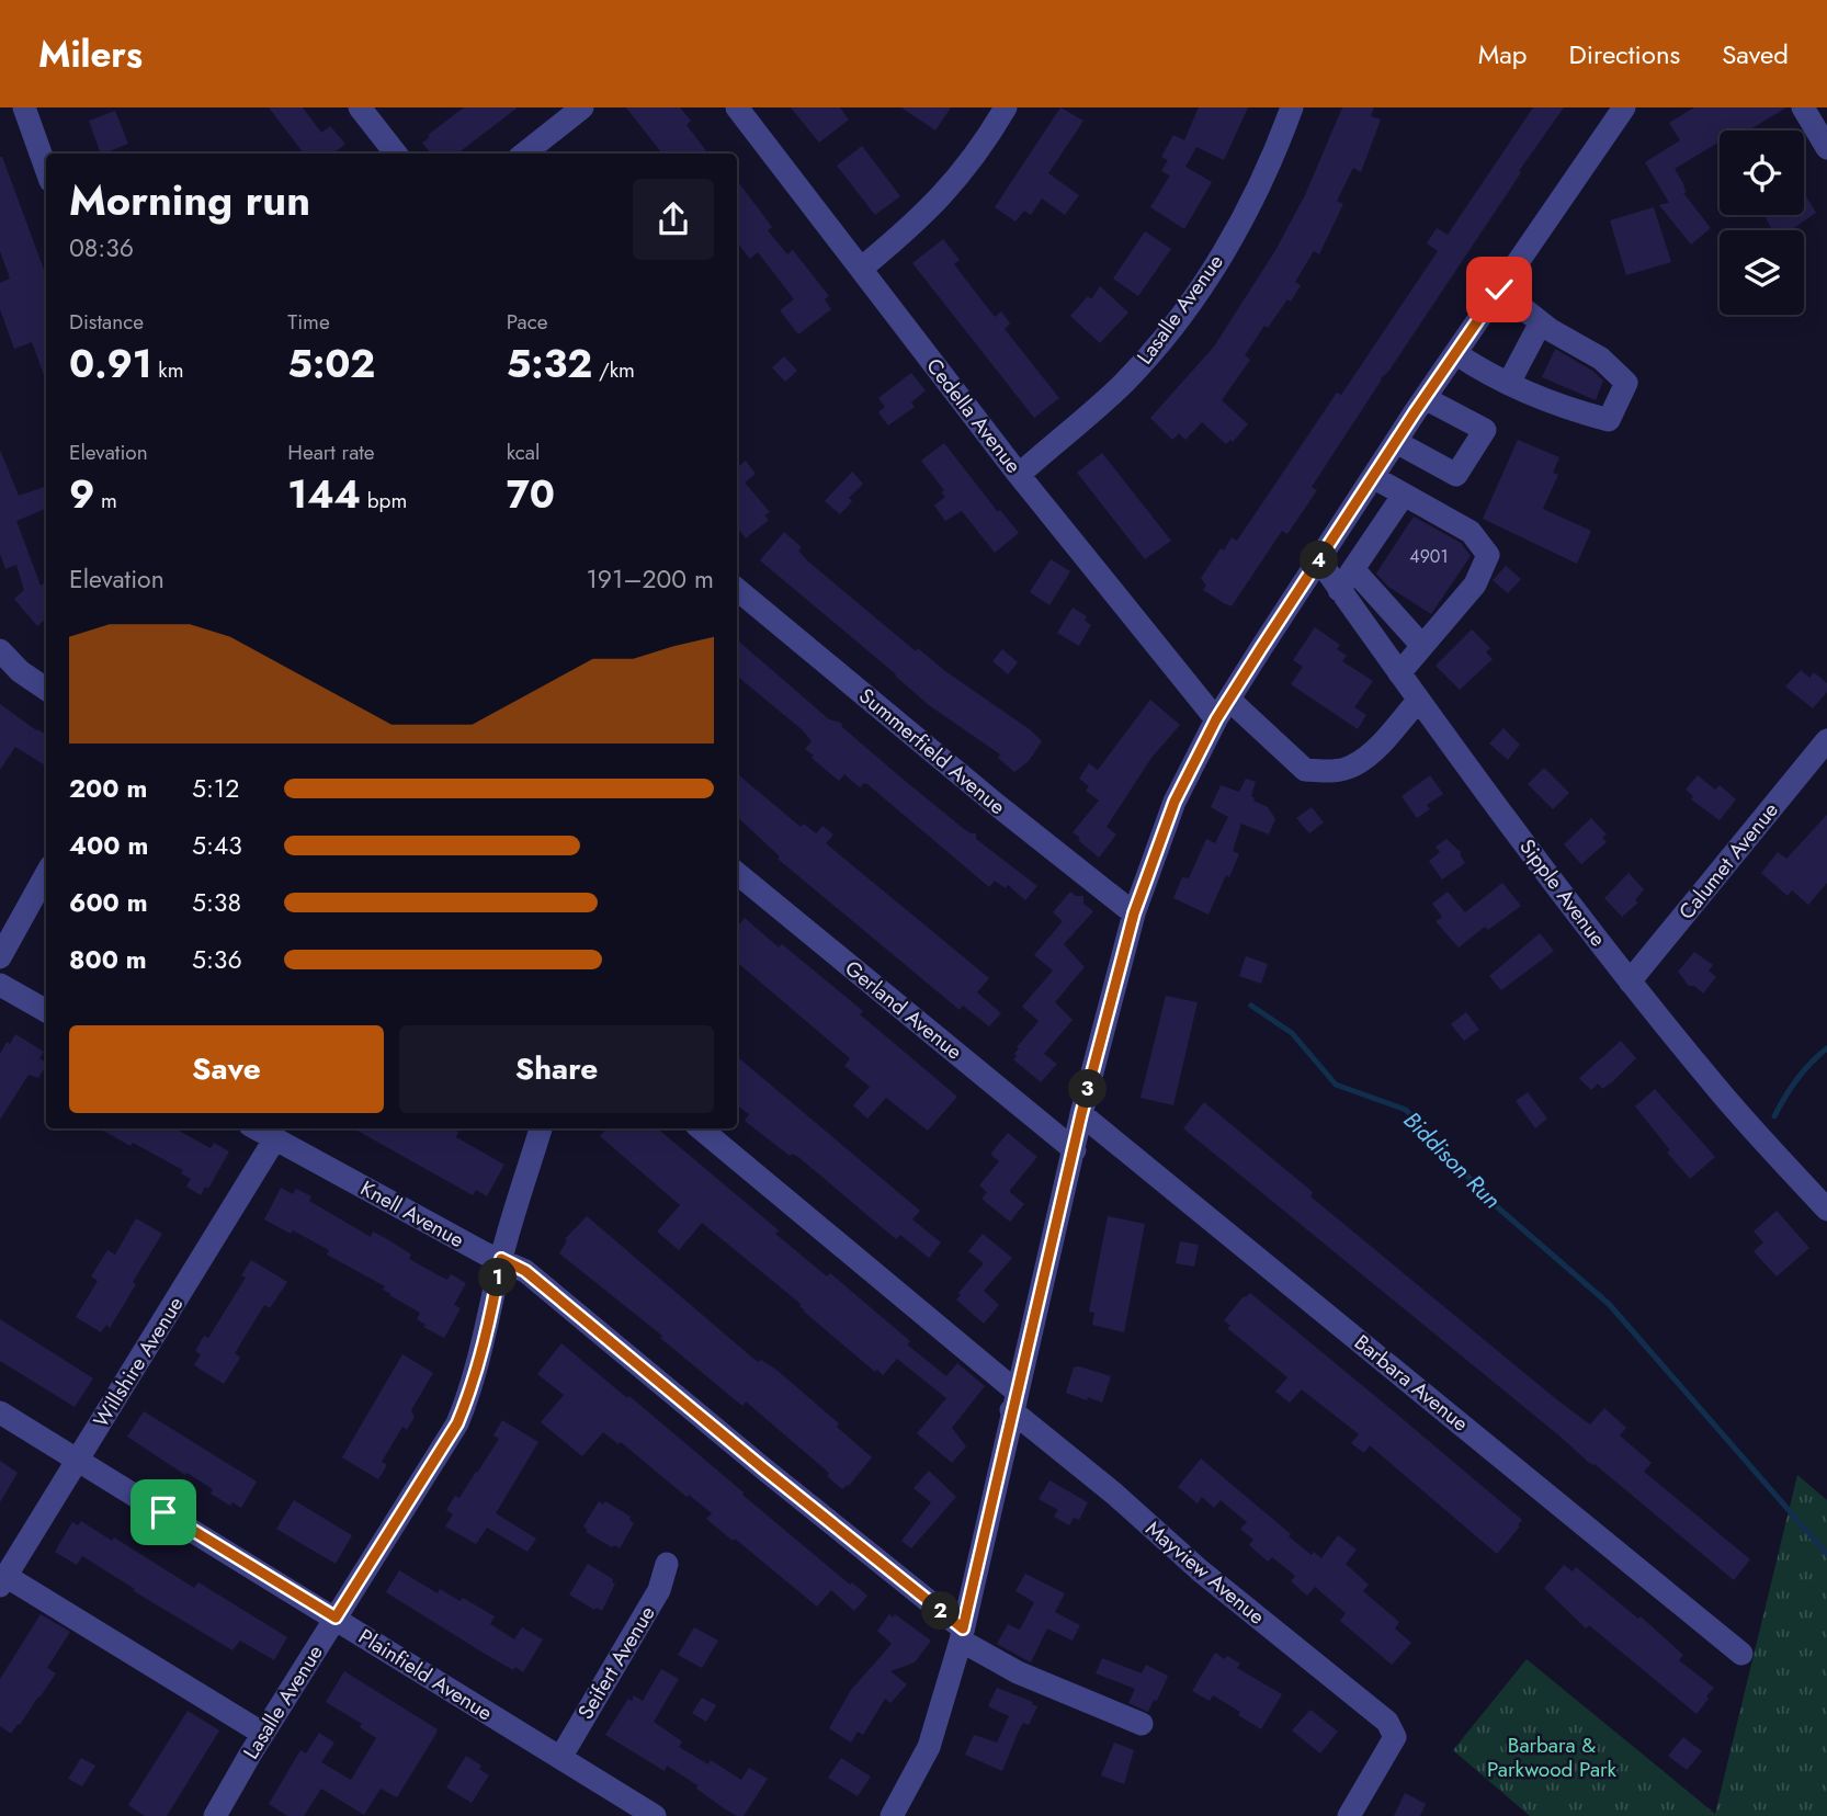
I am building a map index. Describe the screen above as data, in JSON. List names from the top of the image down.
{
  "streets": {
    "street": [
      "Lasalle Avenue",
      "Cedella Avenue",
      "Summerfield Avenue",
      "Calumet Avenue",
      "Sipple Avenue",
      "Gerland Avenue",
      "Knell Avenue",
      "Willshire Avenue",
      "Barbara Avenue",
      "Mayview Avenue",
      "Seifert Avenue",
      "Plainfield Avenue"
    ]
  },
  "crossings": [
    ["Lasalle Avenue", "Cedella Avenue"],
    ["Lasalle Avenue", "Knell Avenue"],
    ["Lasalle Avenue", "Plainfield Avenue"],
    ["Calumet Avenue", "Sipple Avenue"],
    ["Knell Avenue", "Willshire Avenue"],
    ["Willshire Avenue", "Plainfield Avenue"],
    ["Seifert Avenue", "Plainfield Avenue"]
  ],
  "water": ["Biddison Run"],
  "parks": ["Barbara & Parkwood Park"],
  "house_numbers": ["4901"],
  "page": {
    "header": "Milers",
    "nav": ["Map", "Directions", "Saved"],
    "heading": ["Morning run", "08:36"],
    "stats": [
      ["Distance", "0.91 km"],
      ["Time", "5:02"],
      ["Pace", "5:32 /km"],
      ["Elevation", "9 m"],
      ["Heart rate", "144 bpm"],
      ["kcal", "70"]
    ],
    "pins": [
      "4",
      "3",
      "1",
      "2"
    ],
    "chart": ["Elevation", "191–200 m"],
    "list": [
      {
        "name": "200 m",
        "note": "5:12"
      },
      {
        "name": "400 m",
        "note": "5:43"
      },
      {
        "name": "600 m",
        "note": "5:38"
      },
      {
        "name": "800 m",
        "note": "5:36"
      }
    ],
    "buttons": ["Save", "Share"]
  }
}
